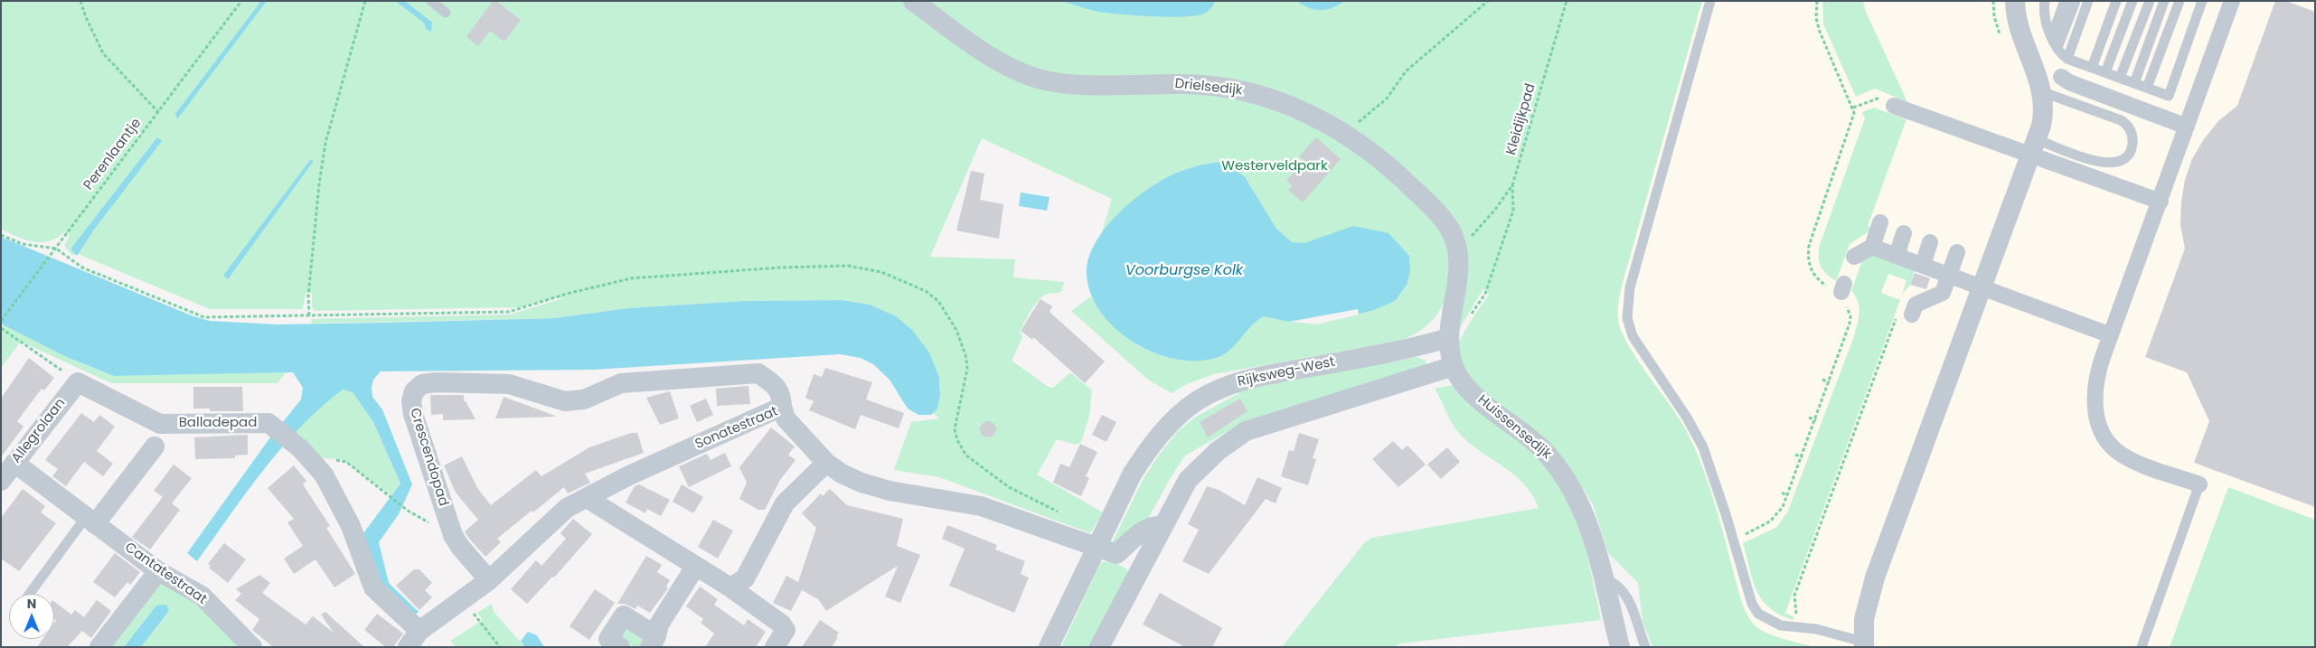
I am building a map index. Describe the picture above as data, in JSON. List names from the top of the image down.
{
  "streets": {
    "street": [
      "Drielsedijk",
      "Rijksweg-West",
      "Balladepad",
      "Huissensedijk",
      "Sonatestraat",
      "Allegrolaan",
      "Crescendopad",
      "Cantatestraat"
    ],
    "path": ["Kleidijkpad", "Perenlaantje"]
  },
  "crossings": [
    ["Drielsedijk", "Huissensedijk"],
    ["Rijksweg-West", "Huissensedijk"],
    ["Rijksweg-West", "Sonatestraat"],
    ["Balladepad", "Sonatestraat"],
    ["Balladepad", "Allegrolaan"],
    ["Sonatestraat", "Crescendopad"],
    ["Allegrolaan", "Cantatestraat"]
  ],
  "water": ["Voorburgse Kolk"],
  "parks": ["Westerveldpark"],
  "north": "top"
}
